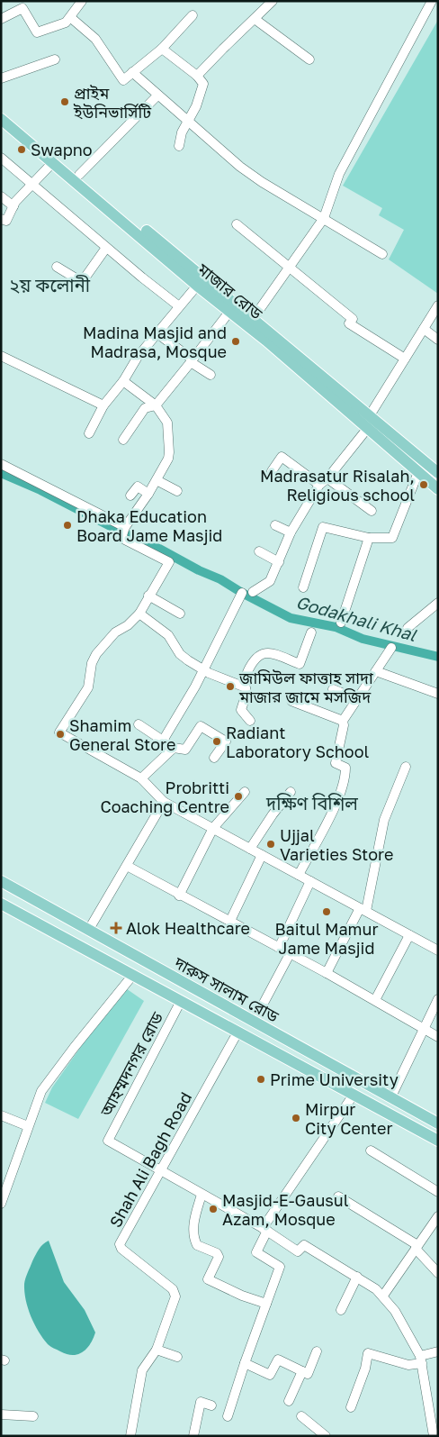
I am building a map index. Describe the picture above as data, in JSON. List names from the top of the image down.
{
  "streets": {
    "main road": ["মাজার রোড", "দারুস সালাম রোড"],
    "street": ["আহম্মদনগর রোড", "Shah Ali Bagh Road"]
  },
  "crossings": [
    ["দারুস সালাম রোড", "আহম্মদনগর রোড"],
    ["দারুস সালাম রোড", "Shah Ali Bagh Road"],
    ["আহম্মদনগর রোড", "Shah Ali Bagh Road"]
  ],
  "districts": ["২য় কলোনী", "দক্ষিণ বিশিল"],
  "water": ["Godakhali Khal"],
  "places": {
    "other": [
      "প্রাইম ইউনিভার্সিটি",
      "Swapno",
      "Madina Masjid and Madrasa, Mosque",
      "Madrasatur Risalah, Religious school",
      "Dhaka Education Board Jame Masjid",
      "জামিউল ফাত্তাহ সাদা মাজার জামে মসজিদ",
      "Shamim General Store",
      "Radiant Laboratory School",
      "Probritti Coaching Centre",
      "Ujjal Varieties Store",
      "Baitul Mamur Jame Masjid",
      "Prime University",
      "Mirpur City Center",
      "Masjid-E-Gausul Azam, Mosque"
    ],
    "health": ["Alok Healthcare"]
  }
}
